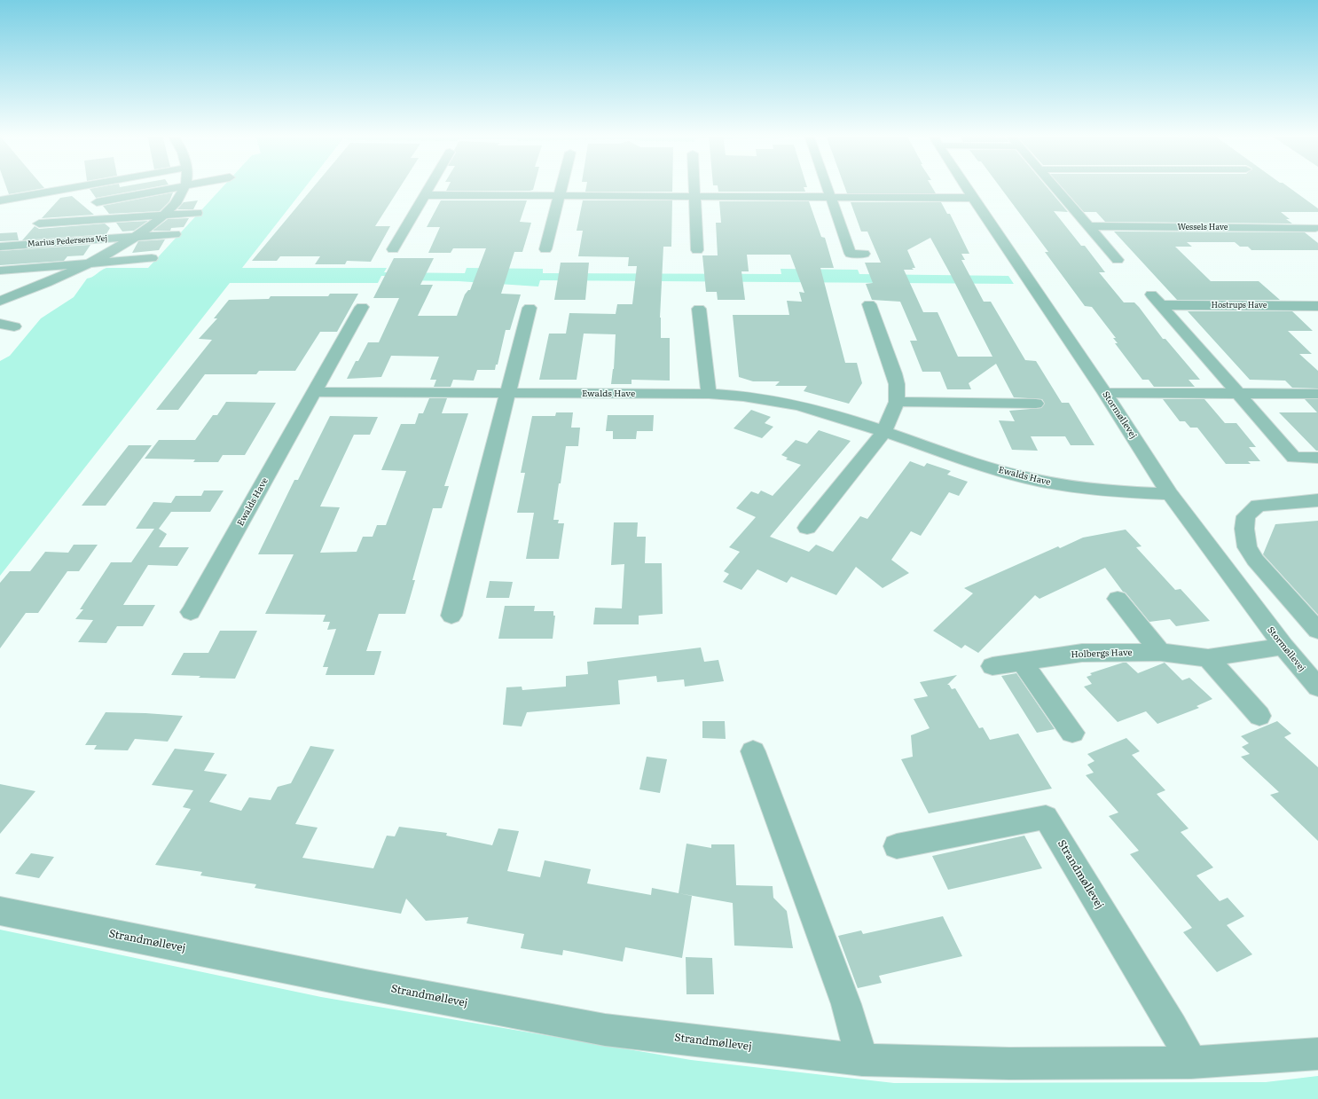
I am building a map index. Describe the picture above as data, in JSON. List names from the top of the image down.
{
  "streets": {
    "street": [
      "Wessels Have",
      "Marius Pedersens Vej",
      "Hostrups Have",
      "Ewalds Have",
      "Stormøllevej",
      "Holbergs Have",
      "Strandmøllevej"
    ]
  },
  "crossings": [
    ["Ewalds Have", "Stormøllevej"],
    ["Stormøllevej", "Holbergs Have"]
  ]
}
